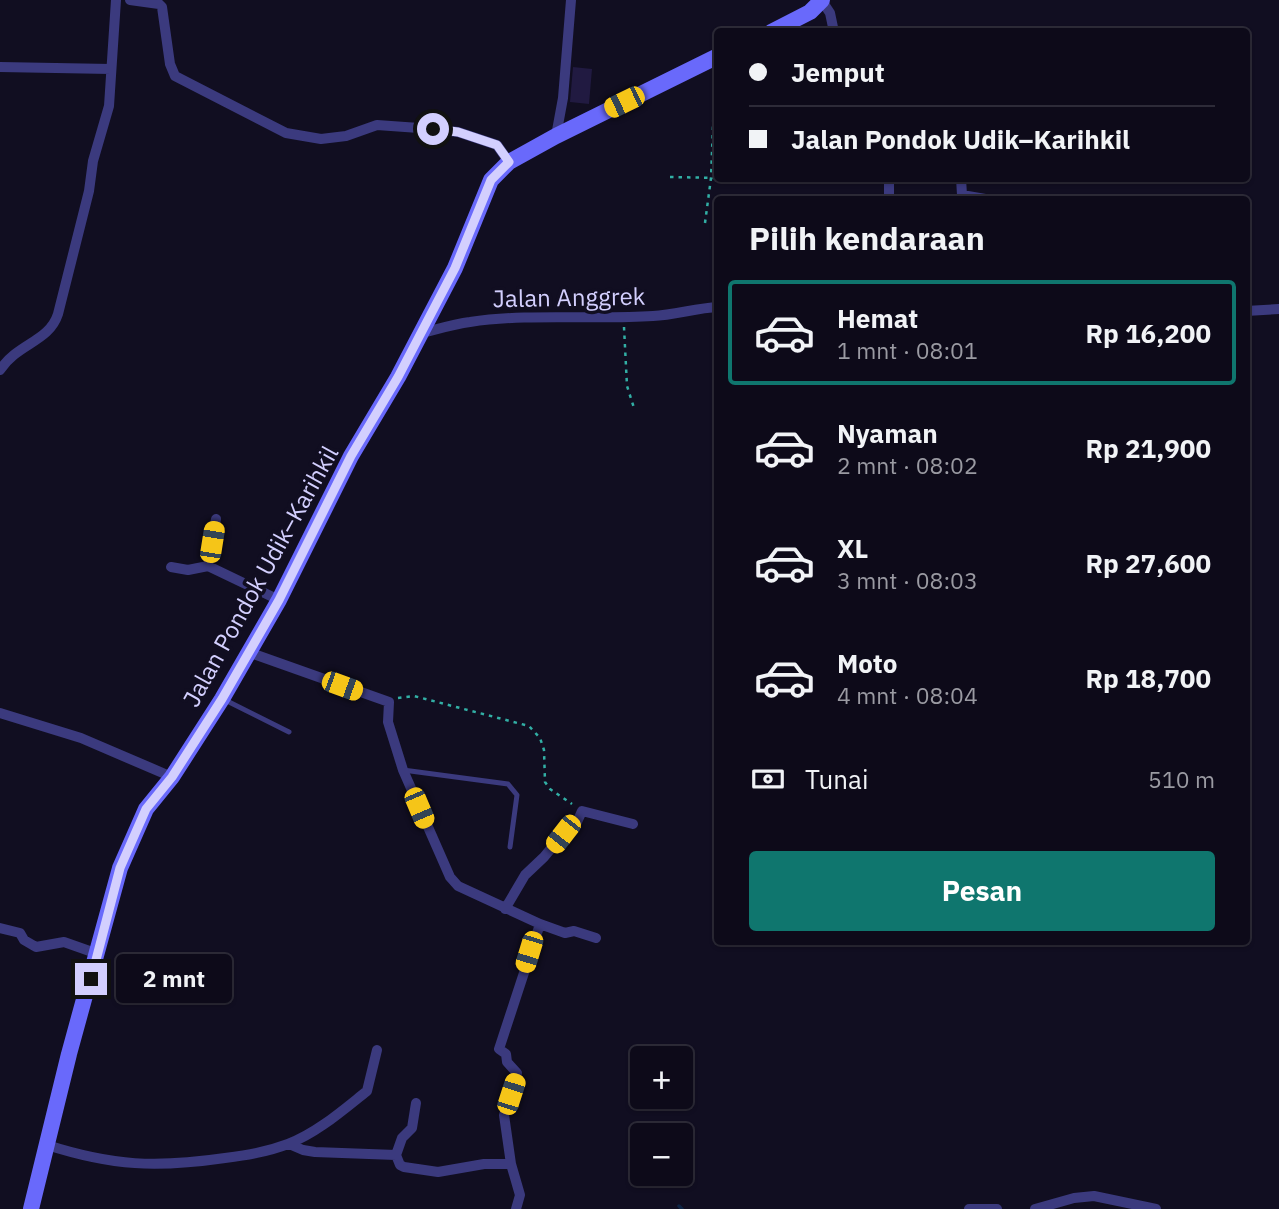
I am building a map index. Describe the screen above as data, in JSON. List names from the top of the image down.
{
  "streets": {
    "street": ["Jalan Anggrek", "Jalan Pondok Udik–Karihkil"]
  },
  "crossings": [
    ["Jalan Anggrek", "Jalan Pondok Udik–Karihkil"]
  ],
  "page": {
    "banner": ["Jemput", "Jalan Pondok Udik–Karihkil"],
    "heading": "Pilih kendaraan",
    "list": [
      {
        "name": "Hemat",
        "note": "1 mnt · 08:01",
        "value": "Rp 16,200"
      },
      {
        "name": "Nyaman",
        "note": "2 mnt · 08:02",
        "value": "Rp 21,900"
      },
      {
        "name": "XL",
        "note": "3 mnt · 08:03",
        "value": "Rp 27,600"
      },
      {
        "name": "Moto",
        "note": "4 mnt · 08:04",
        "value": "Rp 18,700"
      }
    ],
    "pay": ["Tunai", "510 m"],
    "buttons": "Pesan",
    "bubble": "2 mnt",
    "map_buttons": ["+", "−"]
  }
}
